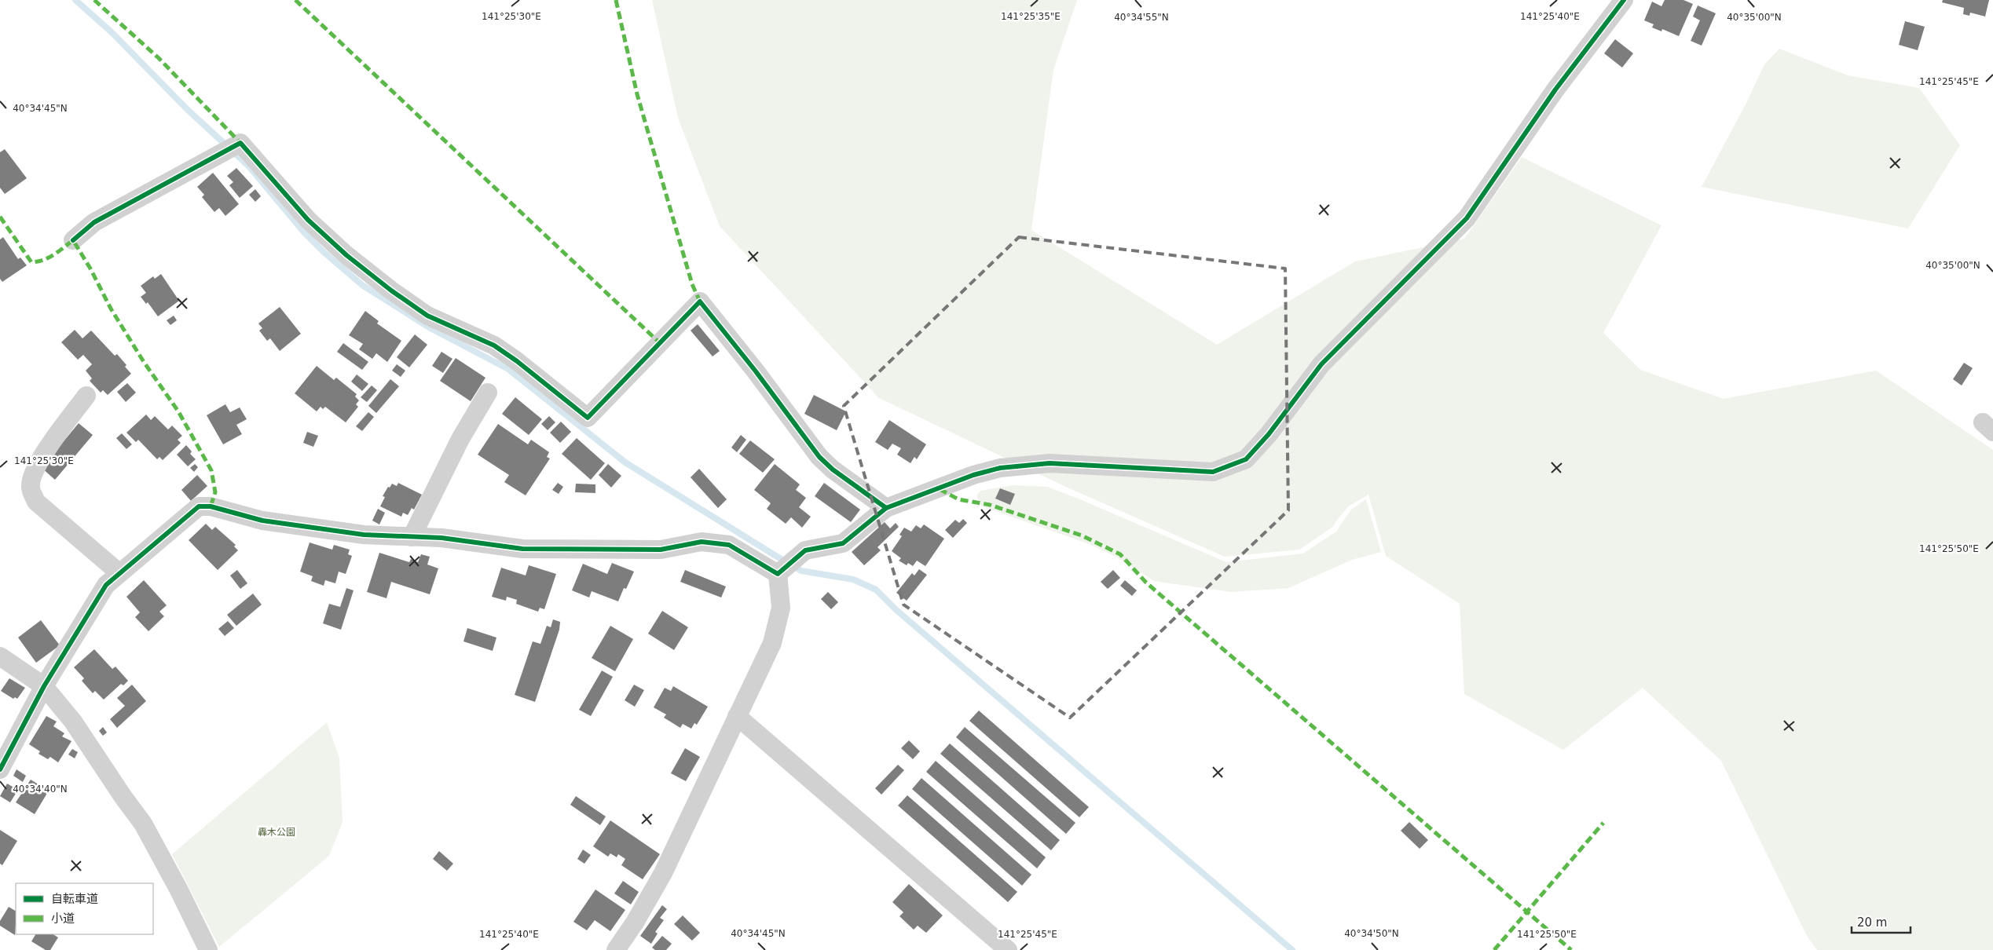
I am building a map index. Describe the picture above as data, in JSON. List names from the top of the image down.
{
  "parks": ["轟木公園"],
  "legend": ["自転車道", "小道"],
  "scale_bar": "20 m",
  "coordinates": [
    "141°25'30\"E",
    "141°25'35\"E",
    "141°25'40\"E",
    "40°34'55\"N",
    "40°35'00\"N",
    "141°25'45\"E",
    "40°34'45\"N",
    "141°25'50\"E",
    "40°34'40\"N",
    "40°34'50\"N"
  ]
}
